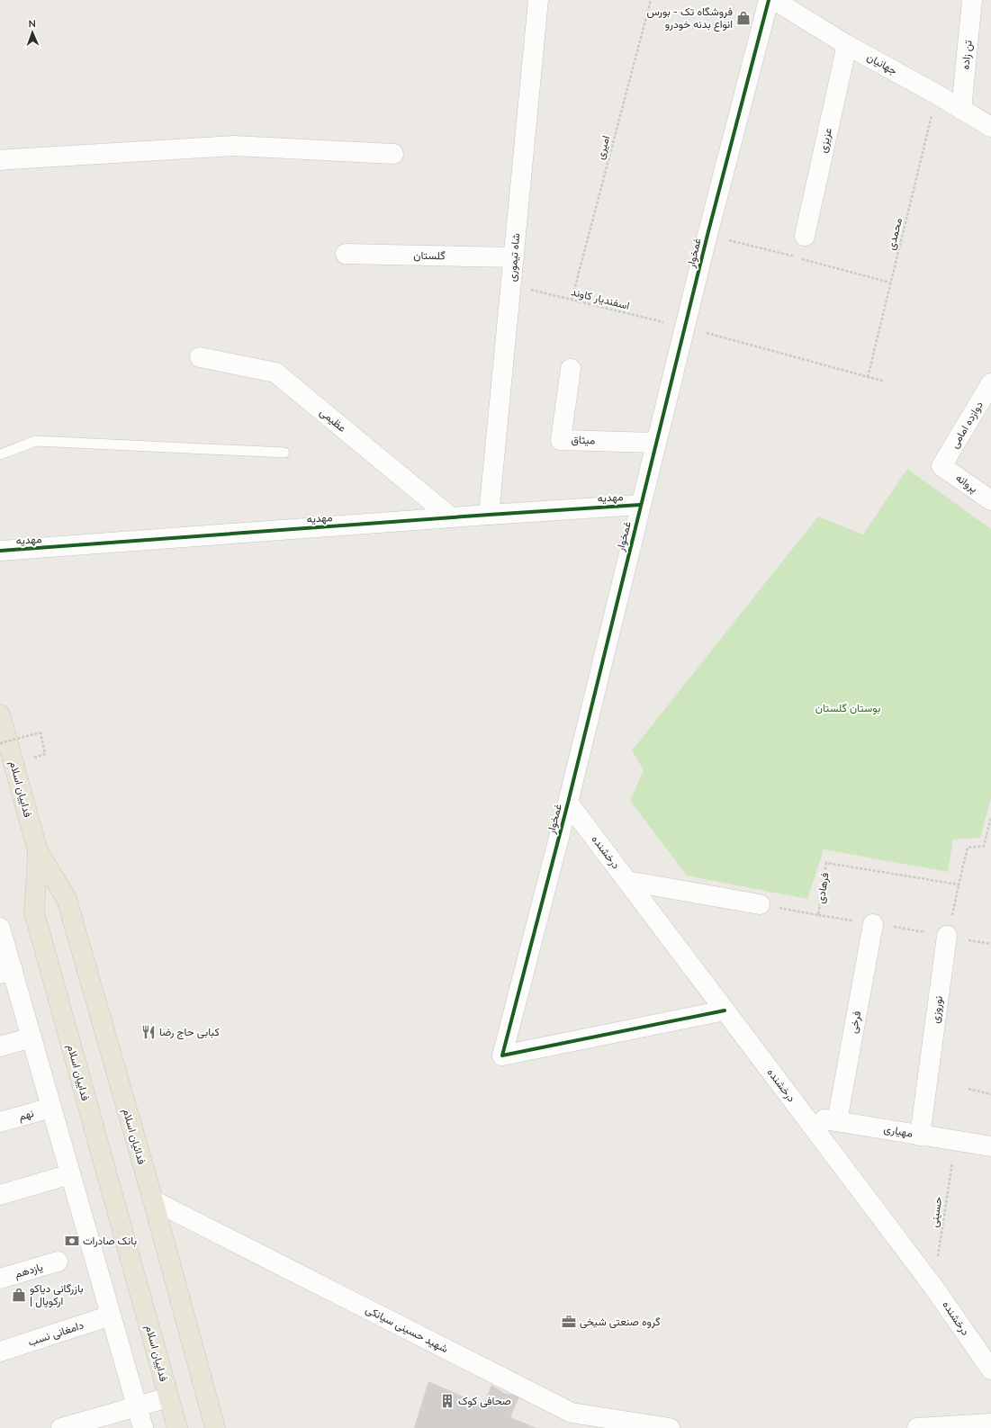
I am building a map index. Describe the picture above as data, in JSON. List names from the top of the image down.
{
  "streets": {
    "main road": ["فداییان اسلام", "فدائیان اسلام"],
    "street": [
      "تن زاده",
      "جهانیان",
      "عزیزی",
      "غمخوار",
      "گلستان",
      "شاه تیموری",
      "عظیمی",
      "دوازده امامی",
      "میثاق",
      "پروانه",
      "مهدیه",
      "درخشنده",
      "نوروزی",
      "فرخی",
      "نهم",
      "مهیاری",
      "یازدهم",
      "شهید حسینی سیانکی",
      "دامغانی نسب"
    ],
    "path": [
      "امیری",
      "محمدی",
      "اسفندیار کاوند",
      "فرهادی",
      "حسینی"
    ]
  },
  "crossings": [
    ["تن زاده", "جهانیان"],
    ["جهانیان", "عزیزی"],
    ["جهانیان", "محمدی"],
    ["امیری", "اسفندیار کاوند"],
    ["غمخوار", "اسفندیار کاوند"],
    ["غمخوار", "میثاق"],
    ["غمخوار", "مهدیه"],
    ["غمخوار", "درخشنده"],
    ["گلستان", "شاه تیموری"],
    ["شاه تیموری", "اسفندیار کاوند"],
    ["شاه تیموری", "مهدیه"],
    ["عظیمی", "مهدیه"],
    ["دوازده امامی", "پروانه"],
    ["فداییان اسلام", "فدائیان اسلام"],
    ["درخشنده", "مهیاری"],
    ["درخشنده", "حسینی"],
    ["نوروزی", "مهیاری"],
    ["فرخی", "مهیاری"],
    ["مهیاری", "حسینی"],
    ["فدائیان اسلام", "شهید حسینی سیانکی"]
  ],
  "parks": ["بوستان گلستان"],
  "places": {
    "shop": ["فروشگاه تک - بورس انواع بدنه خودرو", "بازرگانی دیاکو | ارکوپال"],
    "restaurant": ["کبابی حاج رضا"],
    "bank": ["بانک صادرات"],
    "office": ["گروه صنعتی شیخی"],
    "building": ["صحافی کوک"]
  },
  "north": "top"
}
